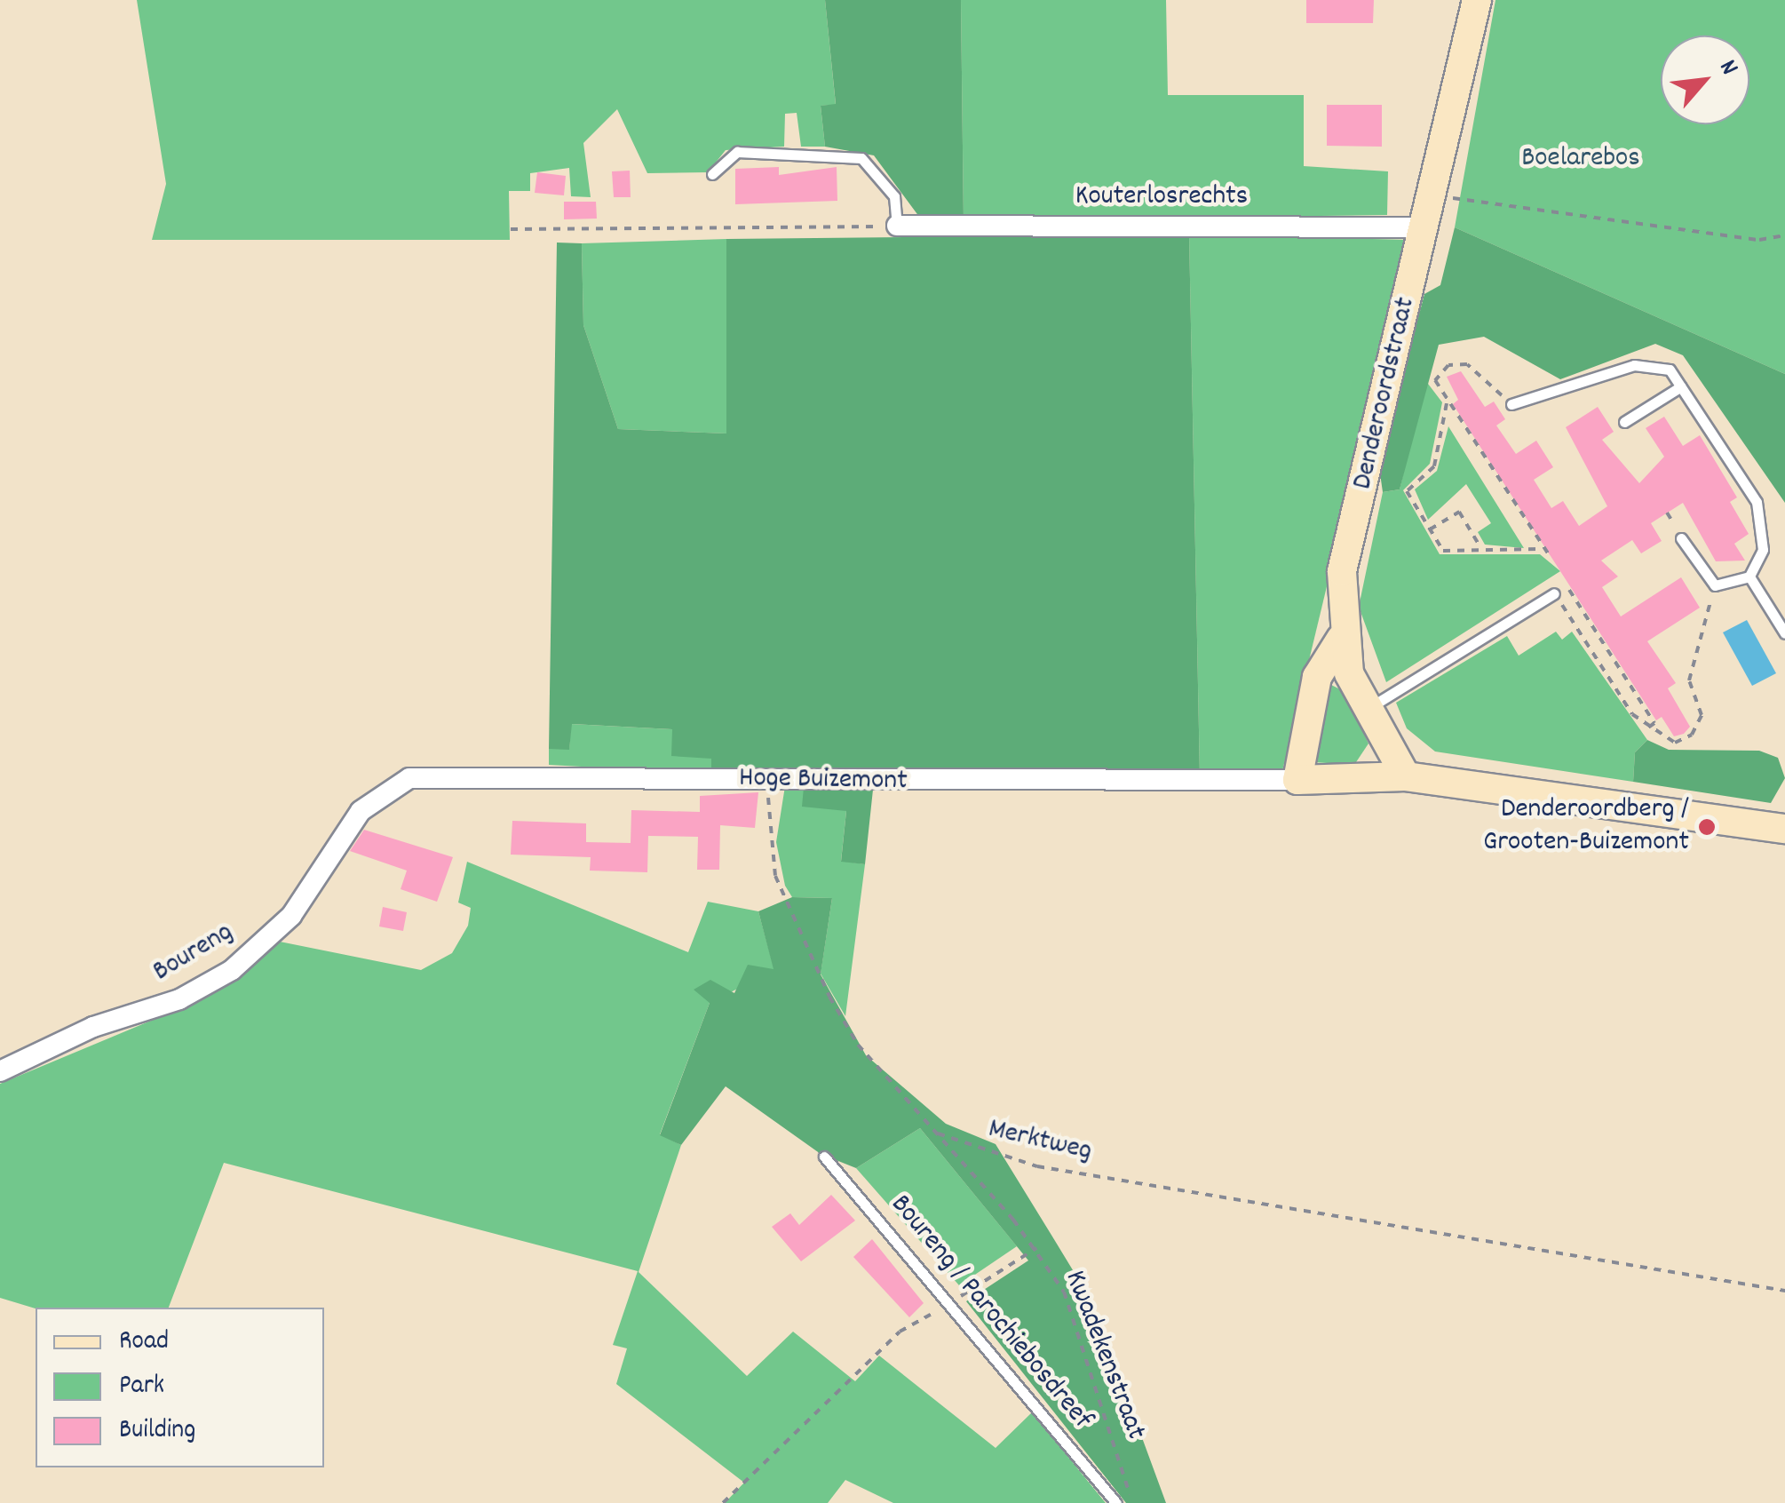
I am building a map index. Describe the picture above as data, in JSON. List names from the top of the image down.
{
  "streets": {
    "street": [
      "Kouterlosrechts",
      "Denderoordstraat",
      "Hoge Buizemont",
      "Boureng"
    ],
    "lane": ["Boureng / Parochiebosdreef"],
    "path": ["Merktweg", "Kwadekenstraat"]
  },
  "crossings": [
    ["Kouterlosrechts", "Denderoordstraat"],
    ["Denderoordstraat", "Hoge Buizemont"],
    ["Hoge Buizemont", "Boureng"],
    ["Hoge Buizemont", "Kwadekenstraat"],
    ["Merktweg", "Kwadekenstraat"]
  ],
  "parks": ["Boelarebos"],
  "places": ["Denderoordberg / Grooten-Buizemont"],
  "legend": ["Road", "Park", "Building"],
  "north": "top right"
}
